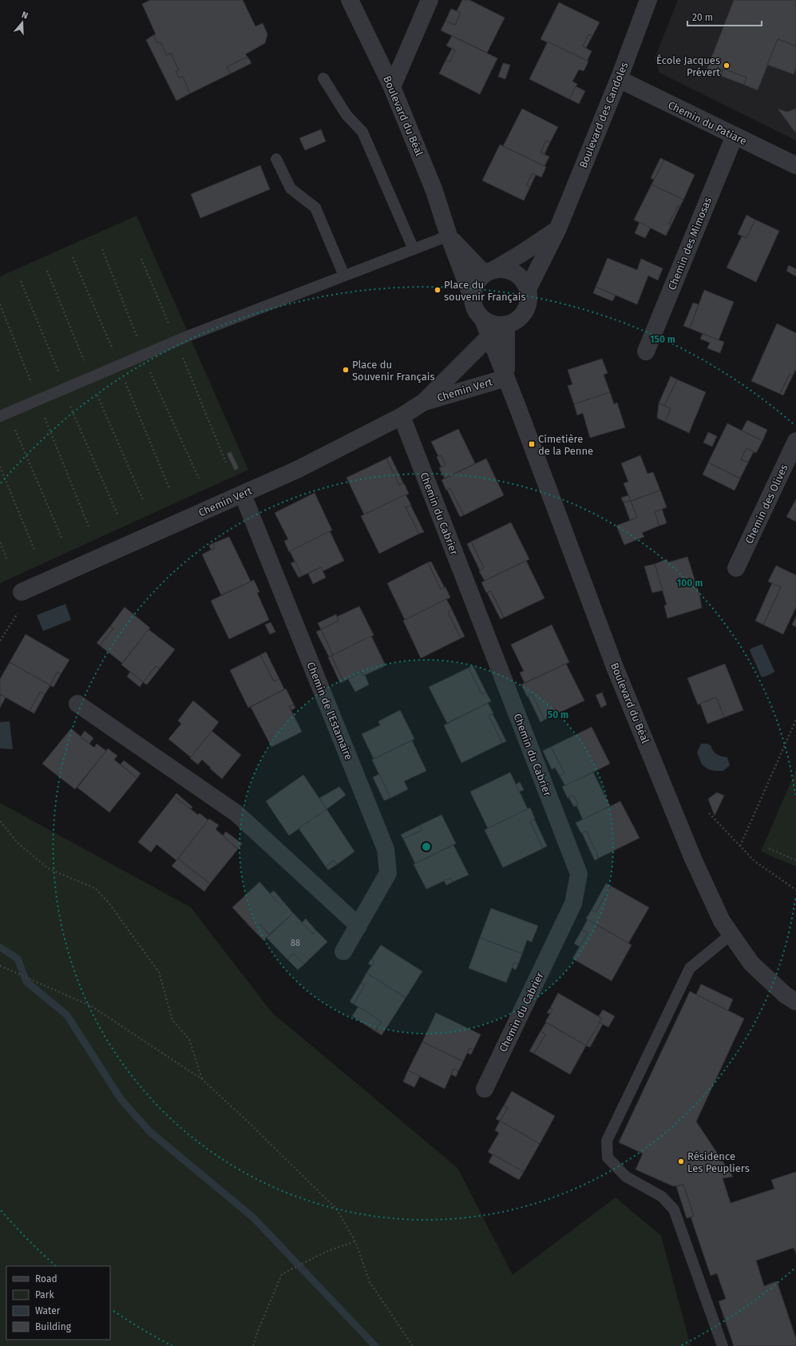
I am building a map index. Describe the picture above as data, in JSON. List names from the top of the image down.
{
  "streets": {
    "street": [
      "Boulevard des Candoles",
      "Boulevard du Béal",
      "Chemin du Patiare",
      "Chemin des Mimosas",
      "Chemin Vert",
      "Chemin des Olives",
      "Chemin du Cabrier",
      "Chemin de l'Estamaire"
    ]
  },
  "crossings": [
    ["Boulevard des Candoles", "Boulevard du Béal"],
    ["Boulevard des Candoles", "Chemin du Patiare"],
    ["Boulevard du Béal", "Chemin Vert"],
    ["Chemin du Patiare", "Chemin des Mimosas"],
    ["Chemin Vert", "Chemin du Cabrier"],
    ["Chemin Vert", "Chemin de l'Estamaire"]
  ],
  "places": {
    "other": [
      "École Jacques Prévert",
      "Place du souvenir Français",
      "Place du Souvenir Français",
      "Résidence Les Peupliers"
    ],
    "transit": ["Cimetière de la Penne"]
  },
  "house_numbers": ["88"],
  "legend": [
    "Road",
    "Park",
    "Water",
    "Building"
  ],
  "scale_bar": "20 m",
  "north": "top",
  "rings": ["150 m", "100 m", "50 m"]
}
